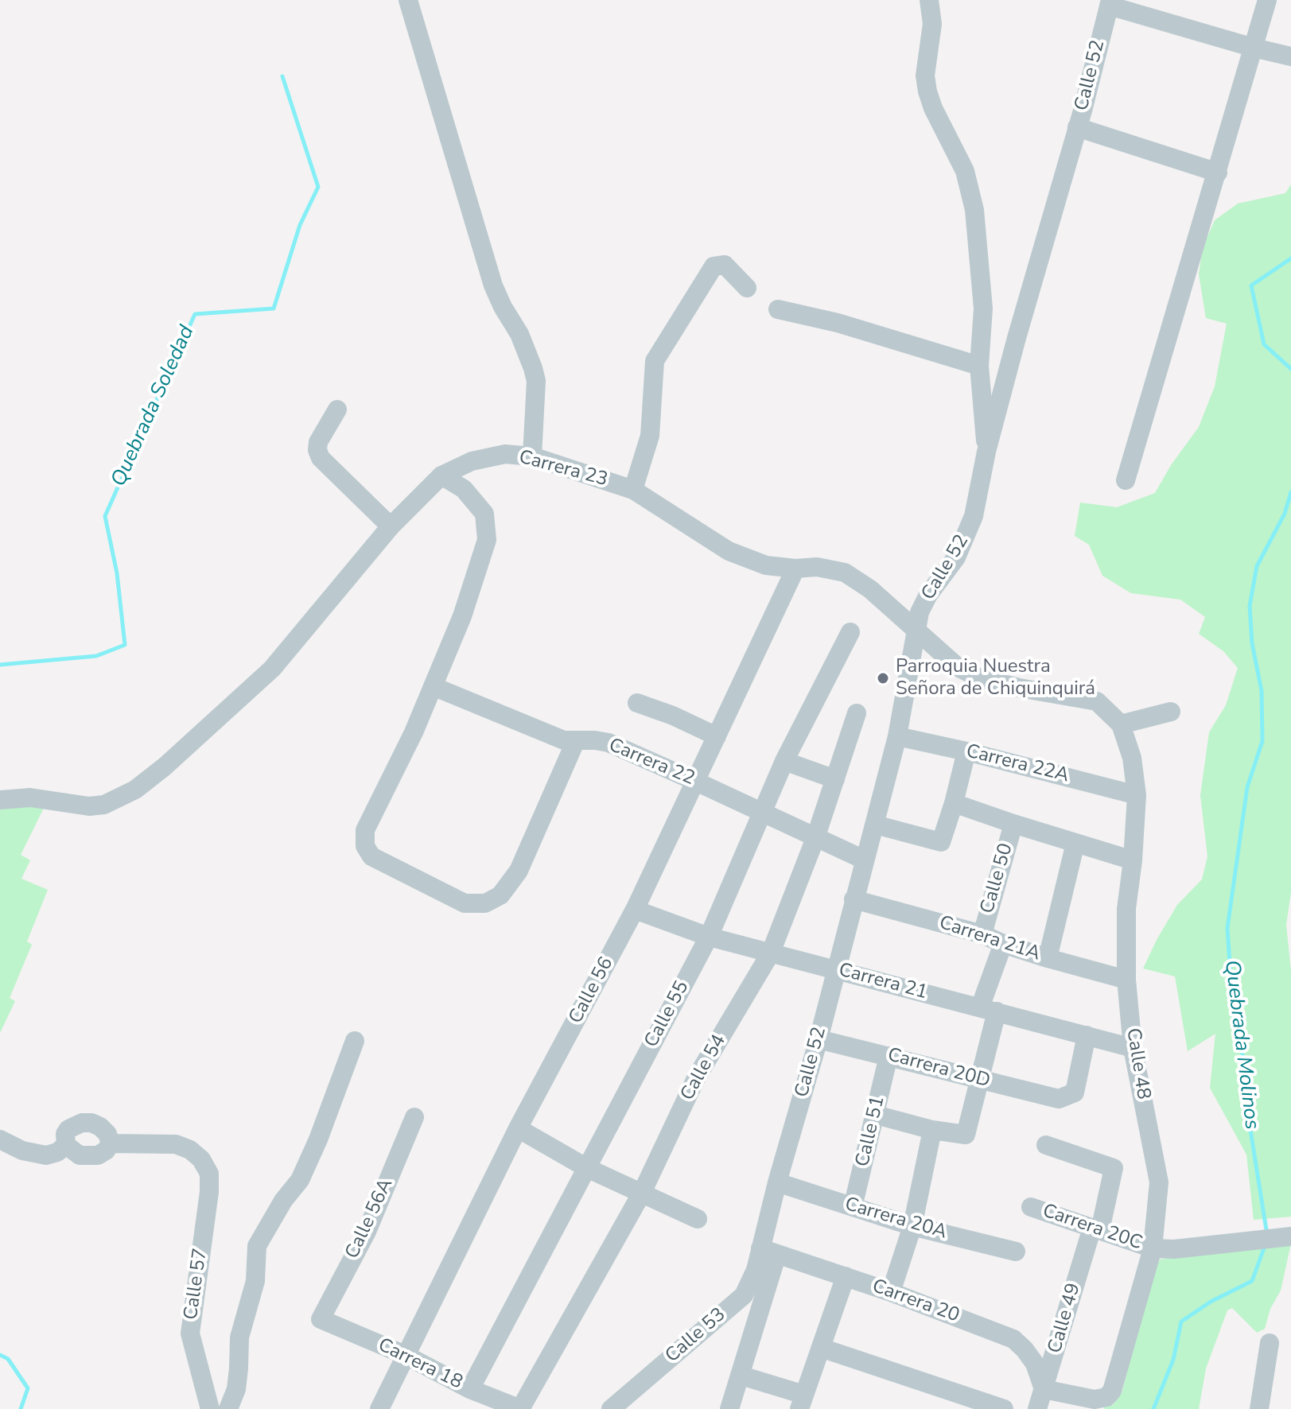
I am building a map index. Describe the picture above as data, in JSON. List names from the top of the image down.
{
  "streets": {
    "street": [
      "Calle 52",
      "Carrera 23",
      "Carrera 22",
      "Carrera 22A",
      "Calle 50",
      "Carrera 21A",
      "Carrera 21",
      "Calle 56",
      "Calle 55",
      "Calle 48",
      "Calle 54",
      "Carrera 20D",
      "Calle 51",
      "Calle 56A",
      "Carrera 20A",
      "Carrera 20C",
      "Calle 57",
      "Carrera 20",
      "Calle 49",
      "Calle 53",
      "Carrera 18"
    ]
  },
  "crossings": [
    ["Calle 52", "Carrera 23"],
    ["Calle 52", "Carrera 22"],
    ["Calle 52", "Carrera 22A"],
    ["Calle 52", "Carrera 21A"],
    ["Calle 52", "Carrera 21"],
    ["Calle 52", "Carrera 20D"],
    ["Calle 52", "Carrera 20A"],
    ["Calle 52", "Carrera 20"],
    ["Calle 52", "Calle 53"],
    ["Carrera 23", "Calle 56"],
    ["Carrera 23", "Calle 48"],
    ["Carrera 22", "Calle 56"],
    ["Carrera 22", "Calle 55"],
    ["Carrera 22", "Calle 54"],
    ["Carrera 22A", "Calle 48"],
    ["Calle 50", "Carrera 21A"],
    ["Calle 50", "Carrera 21"],
    ["Calle 50", "Carrera 20D"],
    ["Carrera 21A", "Calle 48"],
    ["Carrera 21", "Calle 56"],
    ["Carrera 21", "Calle 55"],
    ["Carrera 21", "Calle 48"],
    ["Carrera 21", "Calle 54"],
    ["Carrera 21", "Carrera 20D"],
    ["Calle 56", "Carrera 18"],
    ["Calle 55", "Carrera 18"],
    ["Calle 48", "Carrera 20C"],
    ["Calle 48", "Carrera 20"],
    ["Calle 48", "Calle 49"],
    ["Calle 54", "Carrera 18"],
    ["Carrera 20D", "Calle 51"],
    ["Calle 51", "Carrera 20A"],
    ["Calle 56A", "Carrera 18"],
    ["Carrera 20C", "Calle 49"],
    ["Carrera 20", "Calle 49"],
    ["Carrera 20", "Calle 53"]
  ],
  "water": ["Quebrada Soledad", "Quebrada Molinos"],
  "places": ["Parroquia Nuestra Señora de Chiquinquirá"]
}
